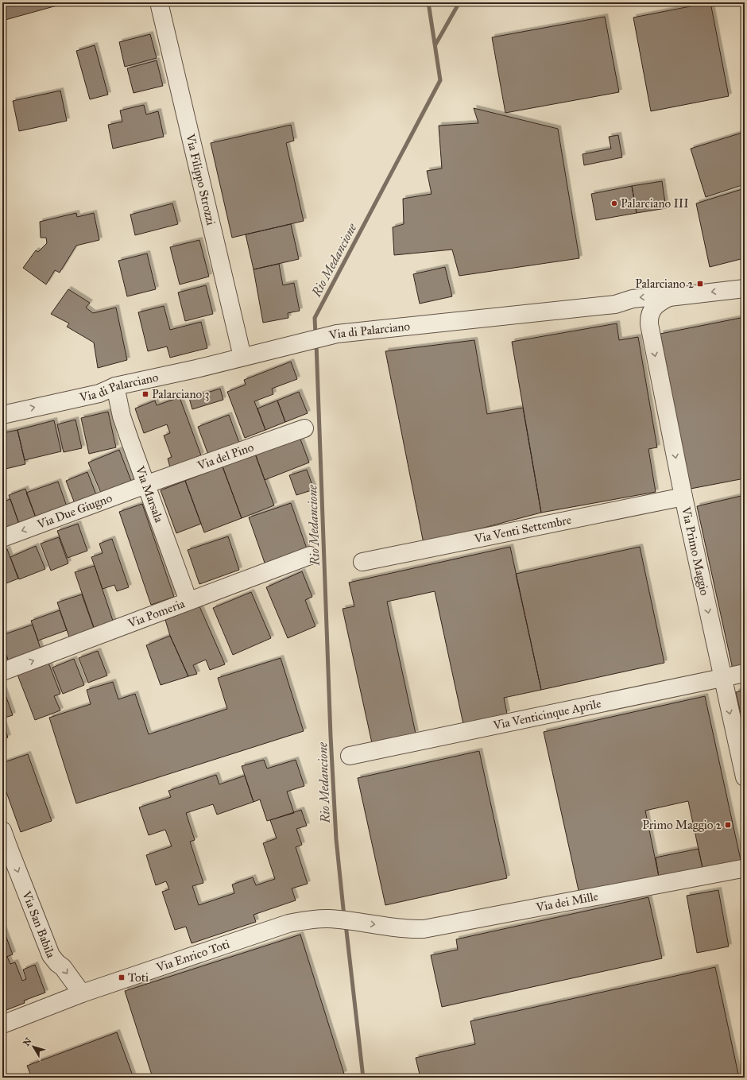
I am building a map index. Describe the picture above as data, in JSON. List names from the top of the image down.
{
  "streets": {
    "street": [
      "Via Filippo Strozzi",
      "Via di Palarciano",
      "Via del Pino",
      "Via Marsala",
      "Via Due Giugno",
      "Via Venti Settembre",
      "Via Primo Maggio",
      "Via Pomeria",
      "Via Venticinque Aprile",
      "Via dei Mille",
      "Via San Babila",
      "Via Enrico Toti"
    ]
  },
  "crossings": [
    ["Via Filippo Strozzi", "Via di Palarciano"],
    ["Via di Palarciano", "Via Marsala"],
    ["Via di Palarciano", "Via Primo Maggio"],
    ["Via del Pino", "Via Marsala"],
    ["Via del Pino", "Via Due Giugno"],
    ["Via Marsala", "Via Due Giugno"],
    ["Via Marsala", "Via Pomeria"],
    ["Via Venti Settembre", "Via Primo Maggio"],
    ["Via Primo Maggio", "Via Venticinque Aprile"],
    ["Via dei Mille", "Via Enrico Toti"],
    ["Via San Babila", "Via Enrico Toti"]
  ],
  "one_way": [
    "Via Due Giugno",
    "Via Primo Maggio",
    "Via Pomeria",
    "Via San Babila",
    "Via Enrico Toti"
  ],
  "water": ["Rio Medancione"],
  "places": {
    "other": ["Palarciano III"],
    "transit": [
      "Palarciano 2",
      "Palarciano 3",
      "Primo Maggio 2",
      "Toti"
    ]
  },
  "north": "top left"
}
